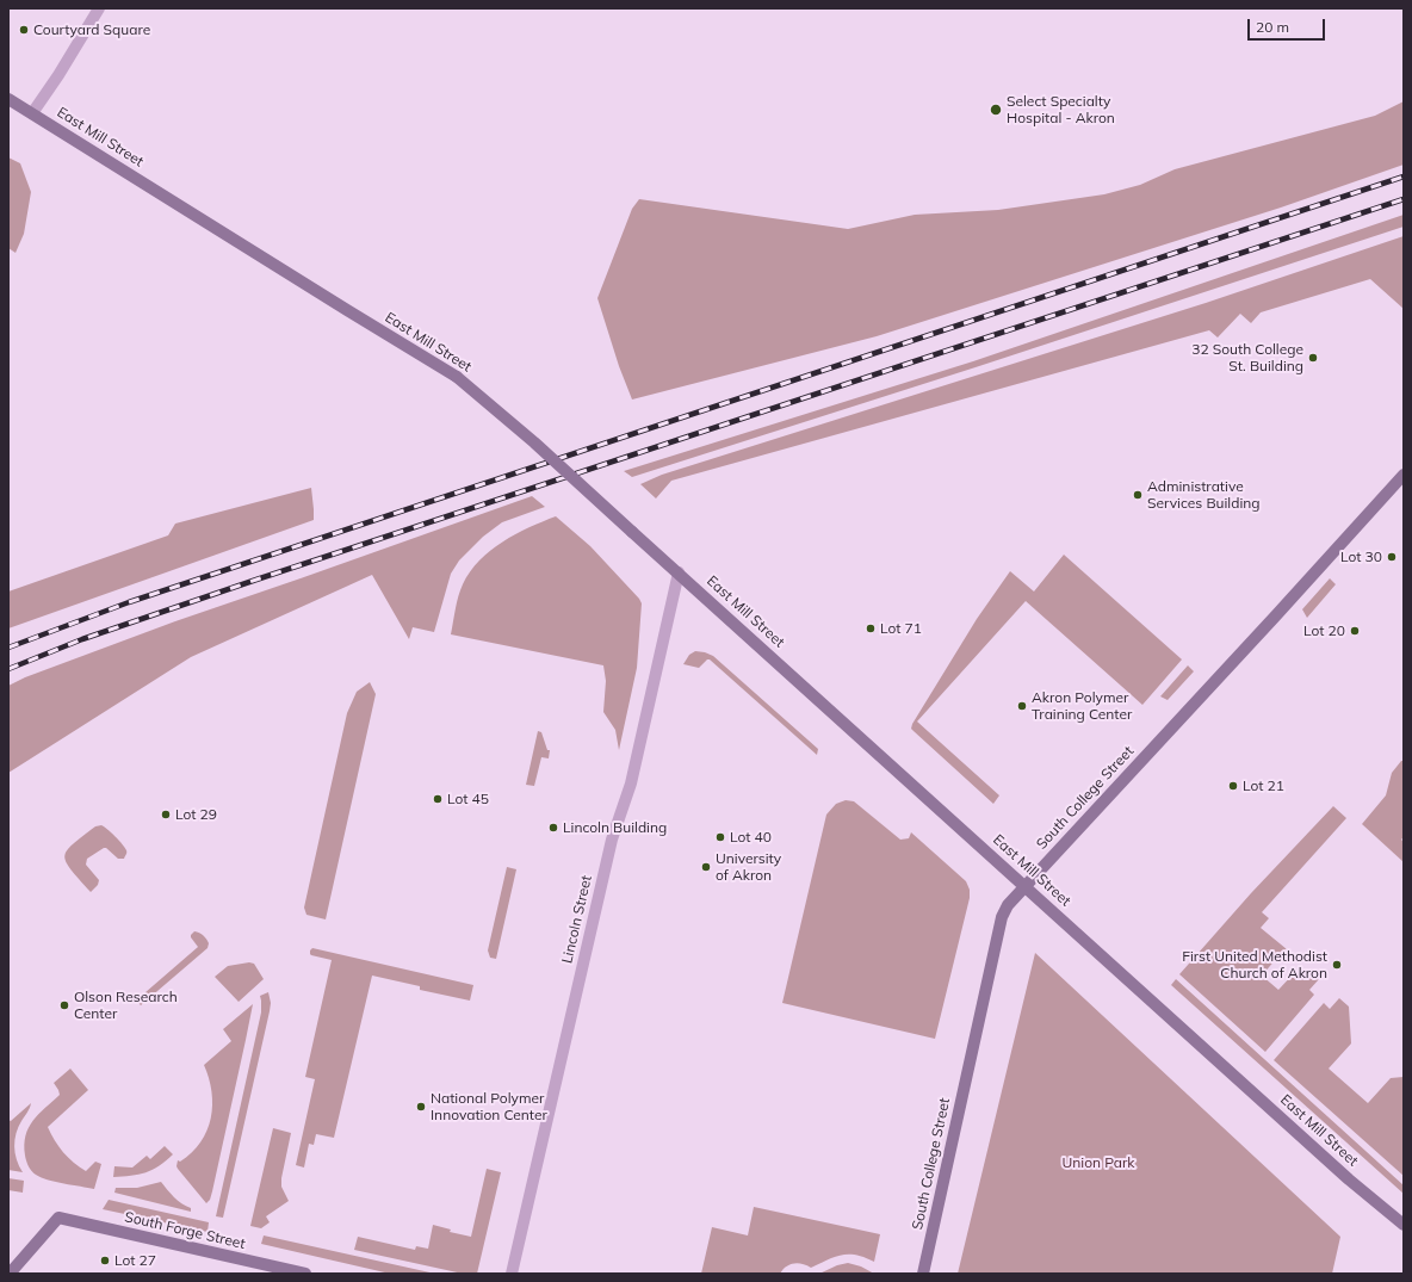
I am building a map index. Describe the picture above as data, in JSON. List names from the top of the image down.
{
  "streets": {
    "street": [
      "East Mill Street",
      "South College Street",
      "Lincoln Street",
      "South Forge Street"
    ]
  },
  "crossings": [
    ["East Mill Street", "South College Street"],
    ["East Mill Street", "Lincoln Street"]
  ],
  "parks": ["Union Park"],
  "places": [
    "Courtyard Square",
    "Select Specialty Hospital - Akron",
    "32 South College St. Building",
    "Administrative Services Building",
    "Lot 30",
    "Lot 71",
    "Lot 20",
    "Akron Polymer Training Center",
    "Lot 21",
    "Lot 45",
    "Lot 29",
    "Lincoln Building",
    "Lot 40",
    "University of Akron",
    "First United Methodist Church of Akron",
    "Olson Research Center",
    "National Polymer Innovation Center",
    "Lot 27"
  ],
  "scale_bar": "20 m"
}
